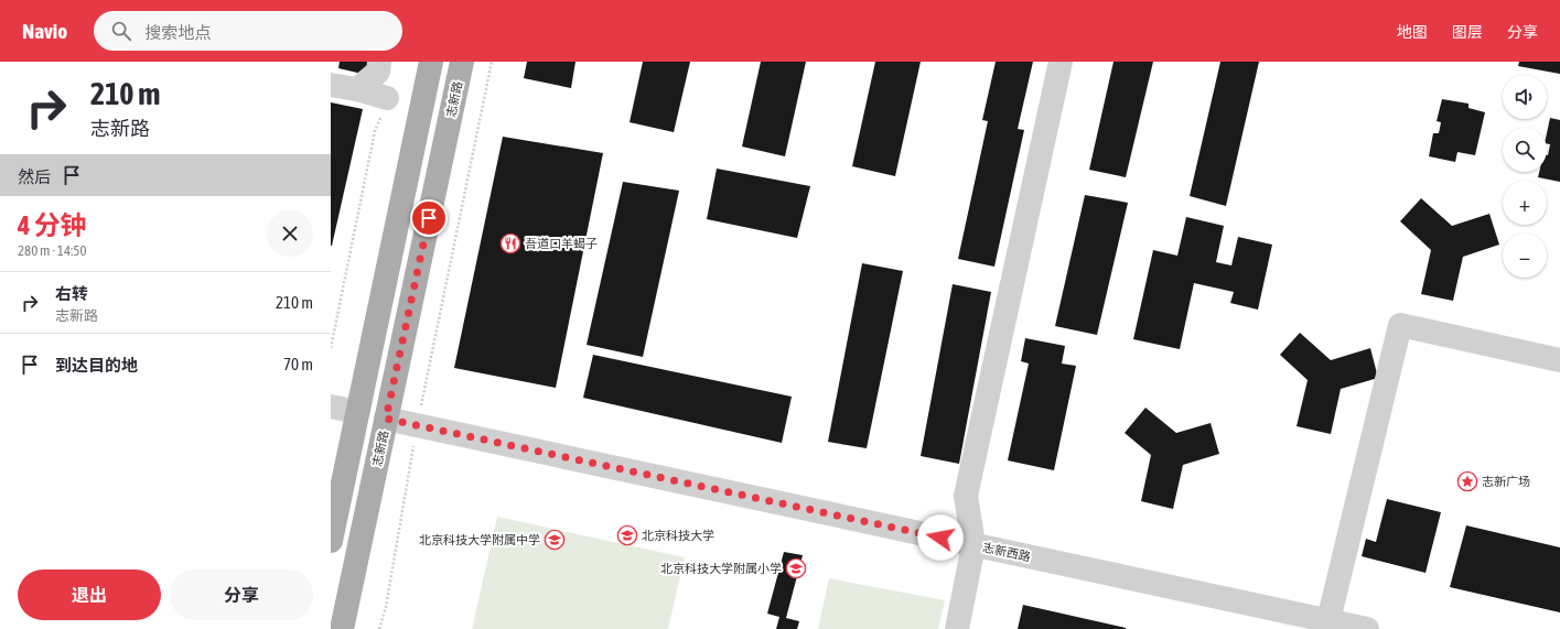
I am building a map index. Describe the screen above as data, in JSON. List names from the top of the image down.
{
  "streets": {
    "main road": ["志新路"],
    "street": ["志新西路"]
  },
  "crossings": [
    ["志新路", "志新西路"]
  ],
  "places": {
    "restaurant": ["吾道口羊蝎子"],
    "place": ["志新广场"],
    "school or university": ["北京科技大学", "北京科技大学附属中学", "北京科技大学附属小学"]
  },
  "page": {
    "header": "Navio",
    "search": "搜索地点",
    "nav": ["地图", "图层", "分享"],
    "turn": ["210 m", "志新路"],
    "map_buttons": ["+", "−"],
    "then": "然后",
    "heading": ["4 分钟", "280 m · 14:50"],
    "list": [
      {
        "name": "右转",
        "note": "志新路",
        "value": "210 m"
      },
      {
        "name": "到达目的地",
        "value": "70 m"
      }
    ],
    "buttons": ["退出", "分享"]
  }
}
